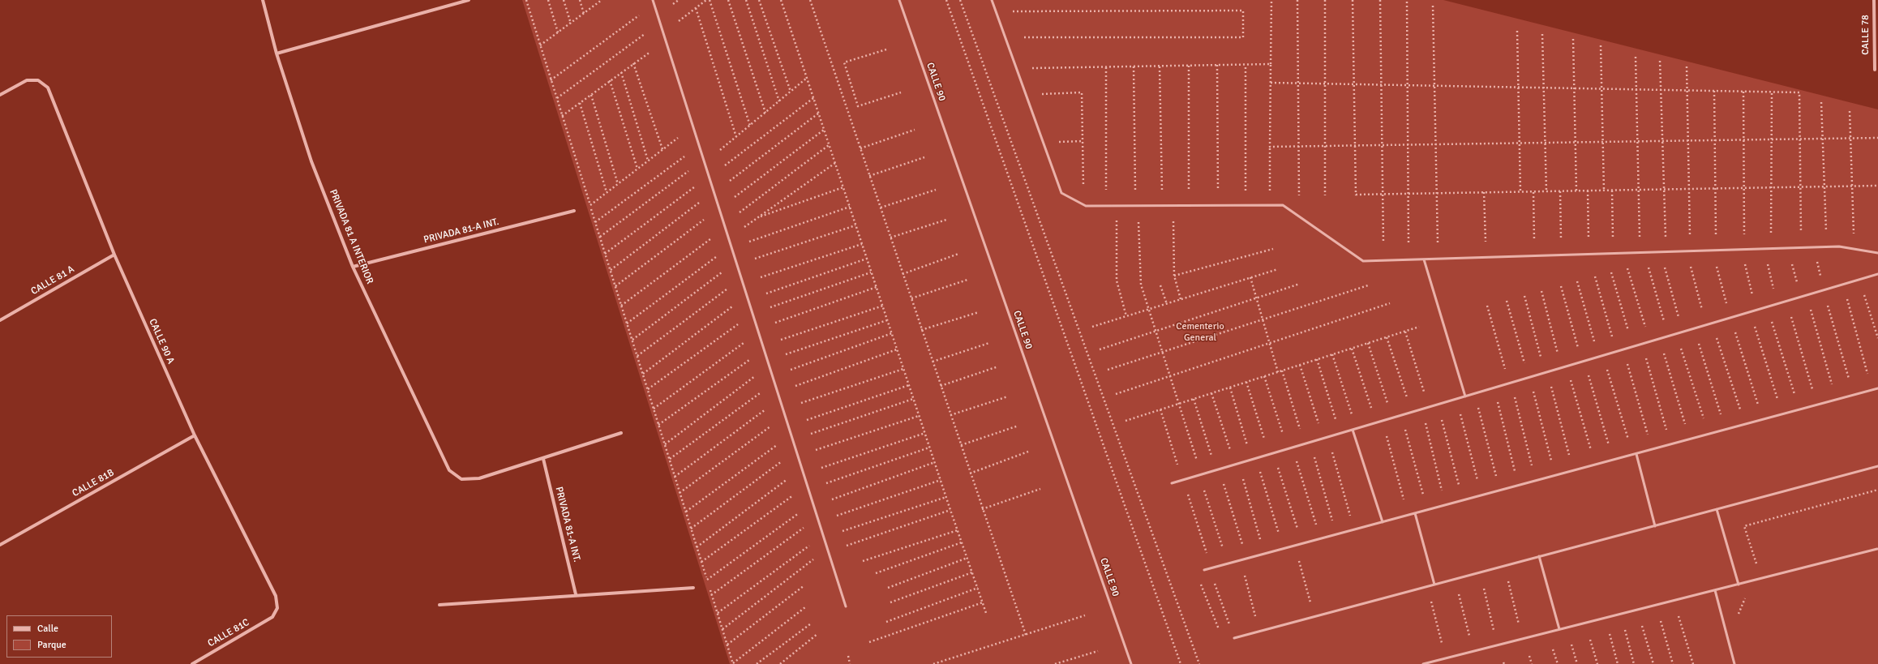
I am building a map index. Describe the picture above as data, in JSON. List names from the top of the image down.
{
  "streets": {
    "street": [
      "CALLE 78",
      "PRIVADA 81-A INT.",
      "PRIVADA 81 A INTERIOR",
      "CALLE 81 A",
      "CALLE 90 A",
      "CALLE 81B",
      "CALLE 81C"
    ],
    "lane": ["CALLE 90"]
  },
  "crossings": [
    ["PRIVADA 81-A INT.", "PRIVADA 81 A INTERIOR"],
    ["CALLE 81 A", "CALLE 90 A"],
    ["CALLE 90 A", "CALLE 81B"],
    ["CALLE 90 A", "CALLE 81C"]
  ],
  "parks": ["Cementerio General"],
  "legend": ["Calle", "Parque"]
}
